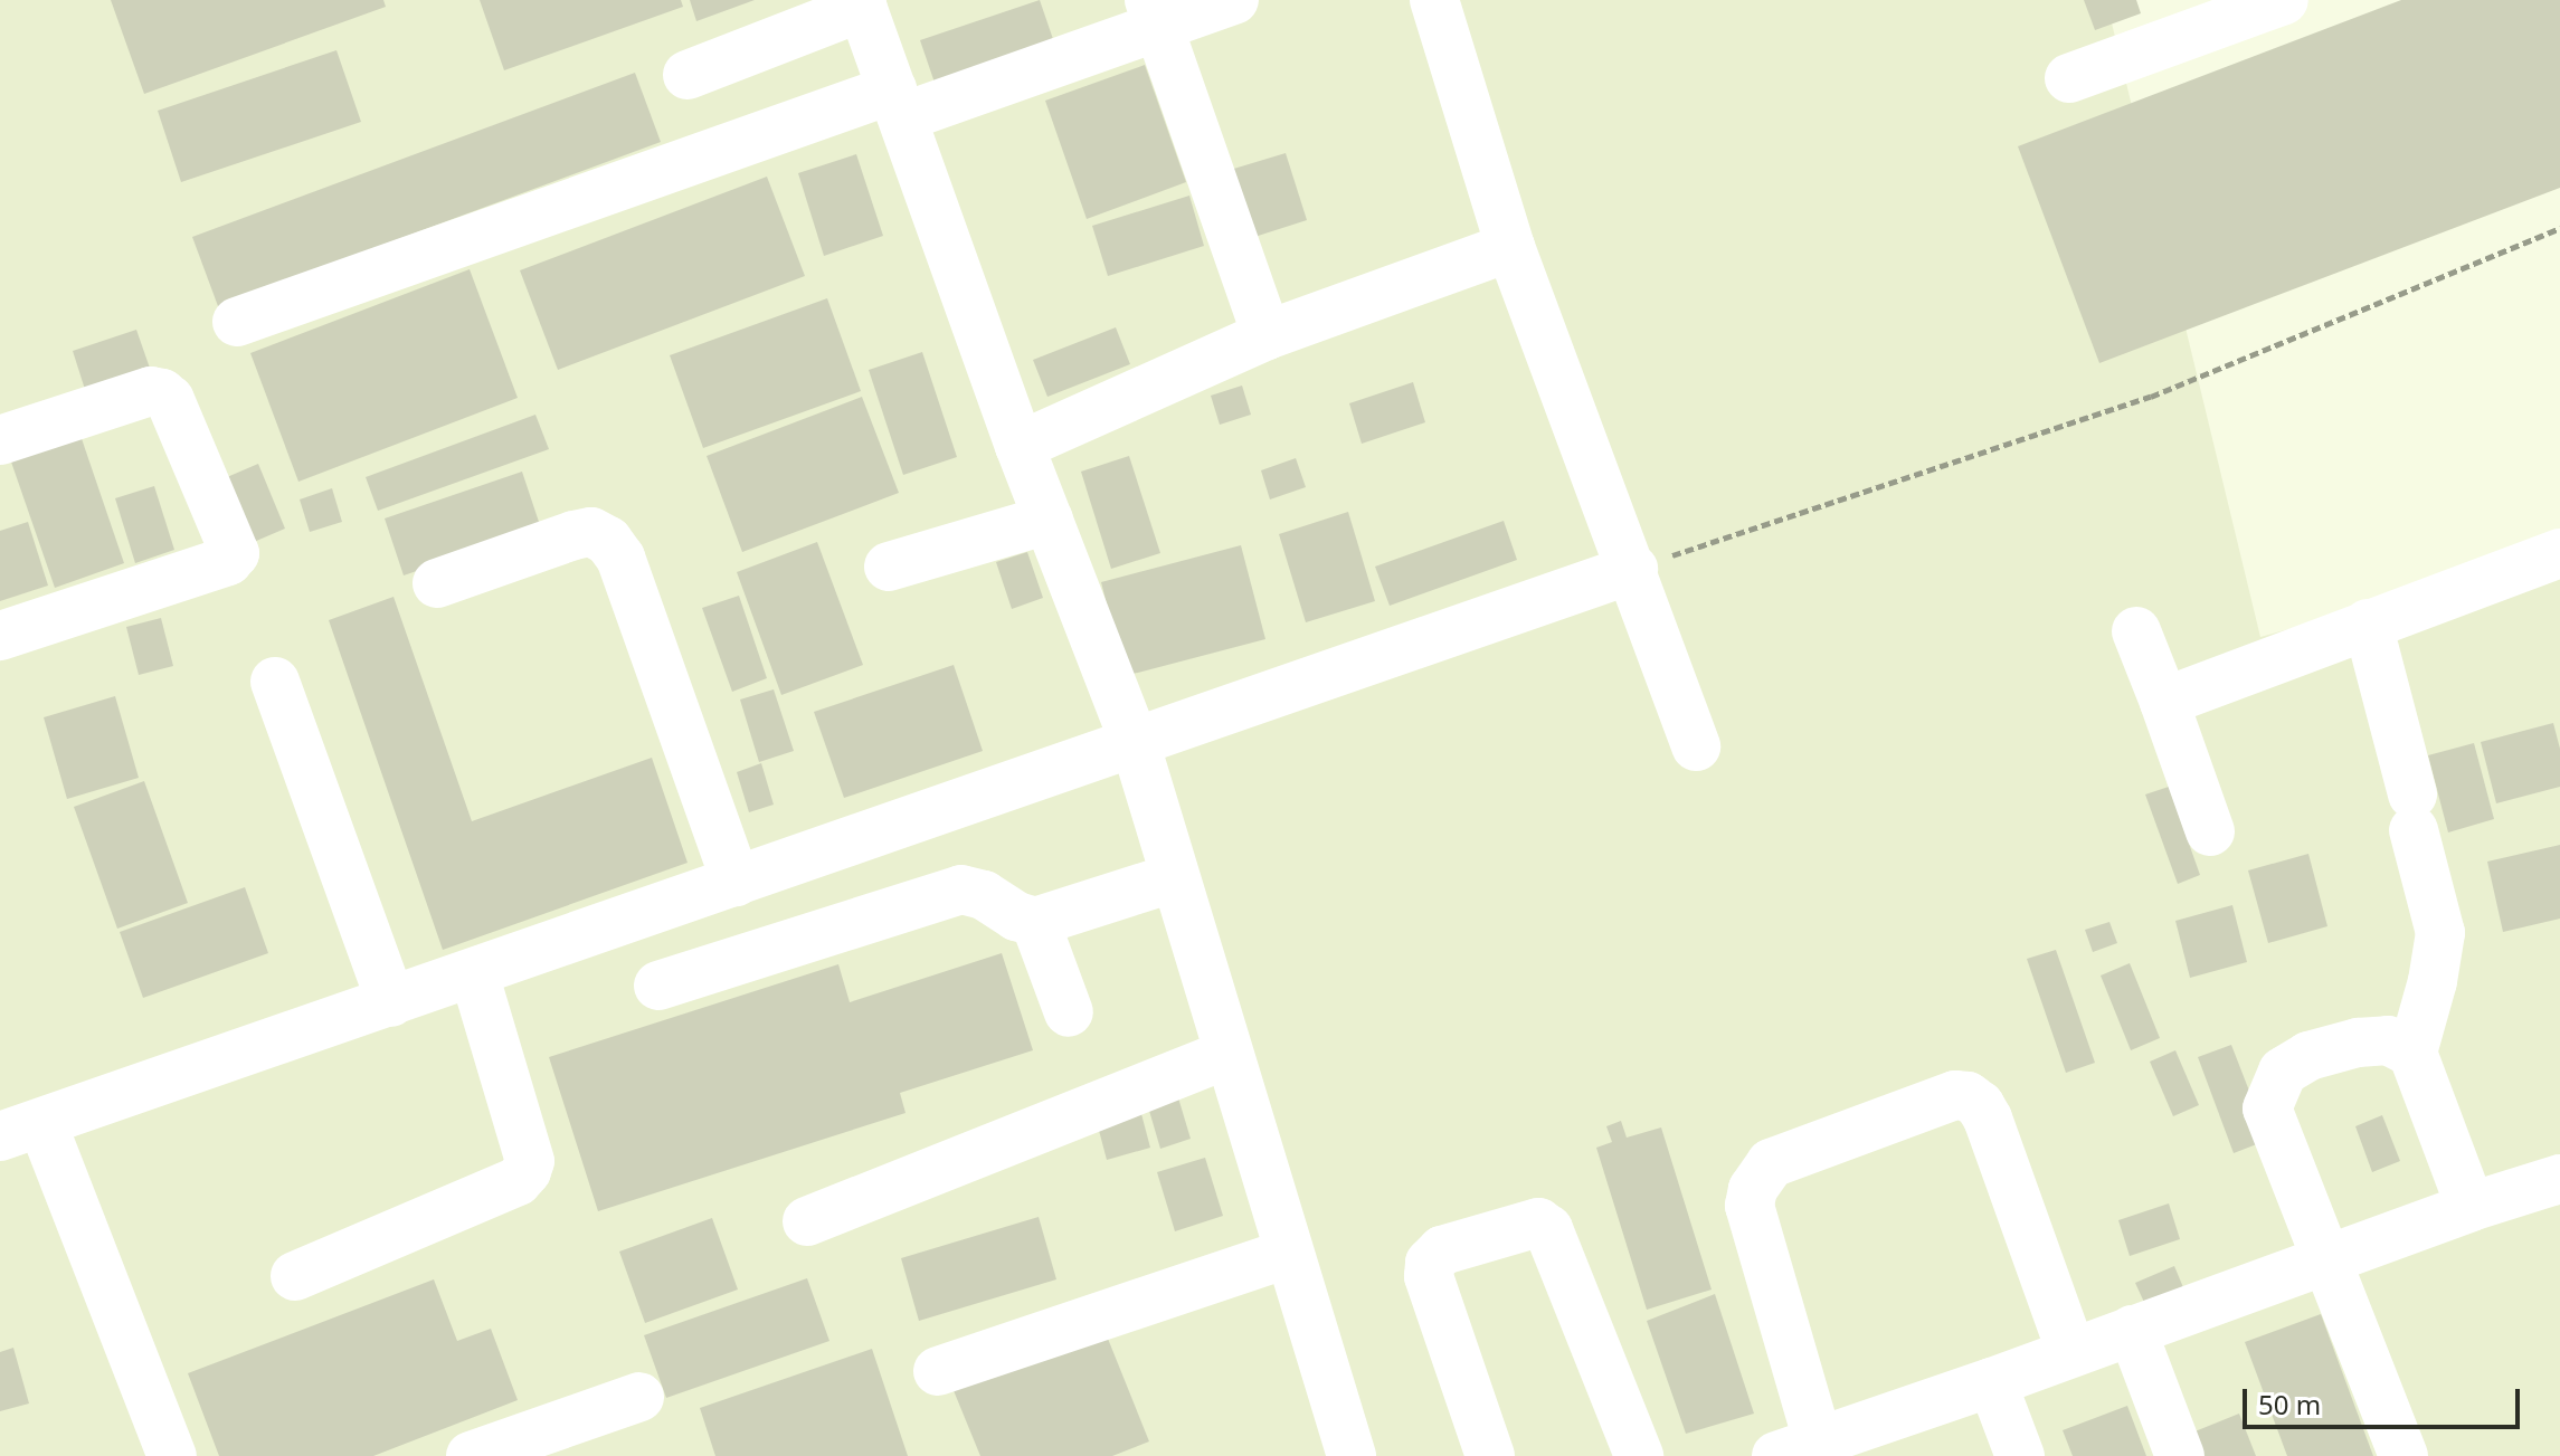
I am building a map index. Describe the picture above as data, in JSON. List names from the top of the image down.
{
  "scale_bar": "50 m"
}
